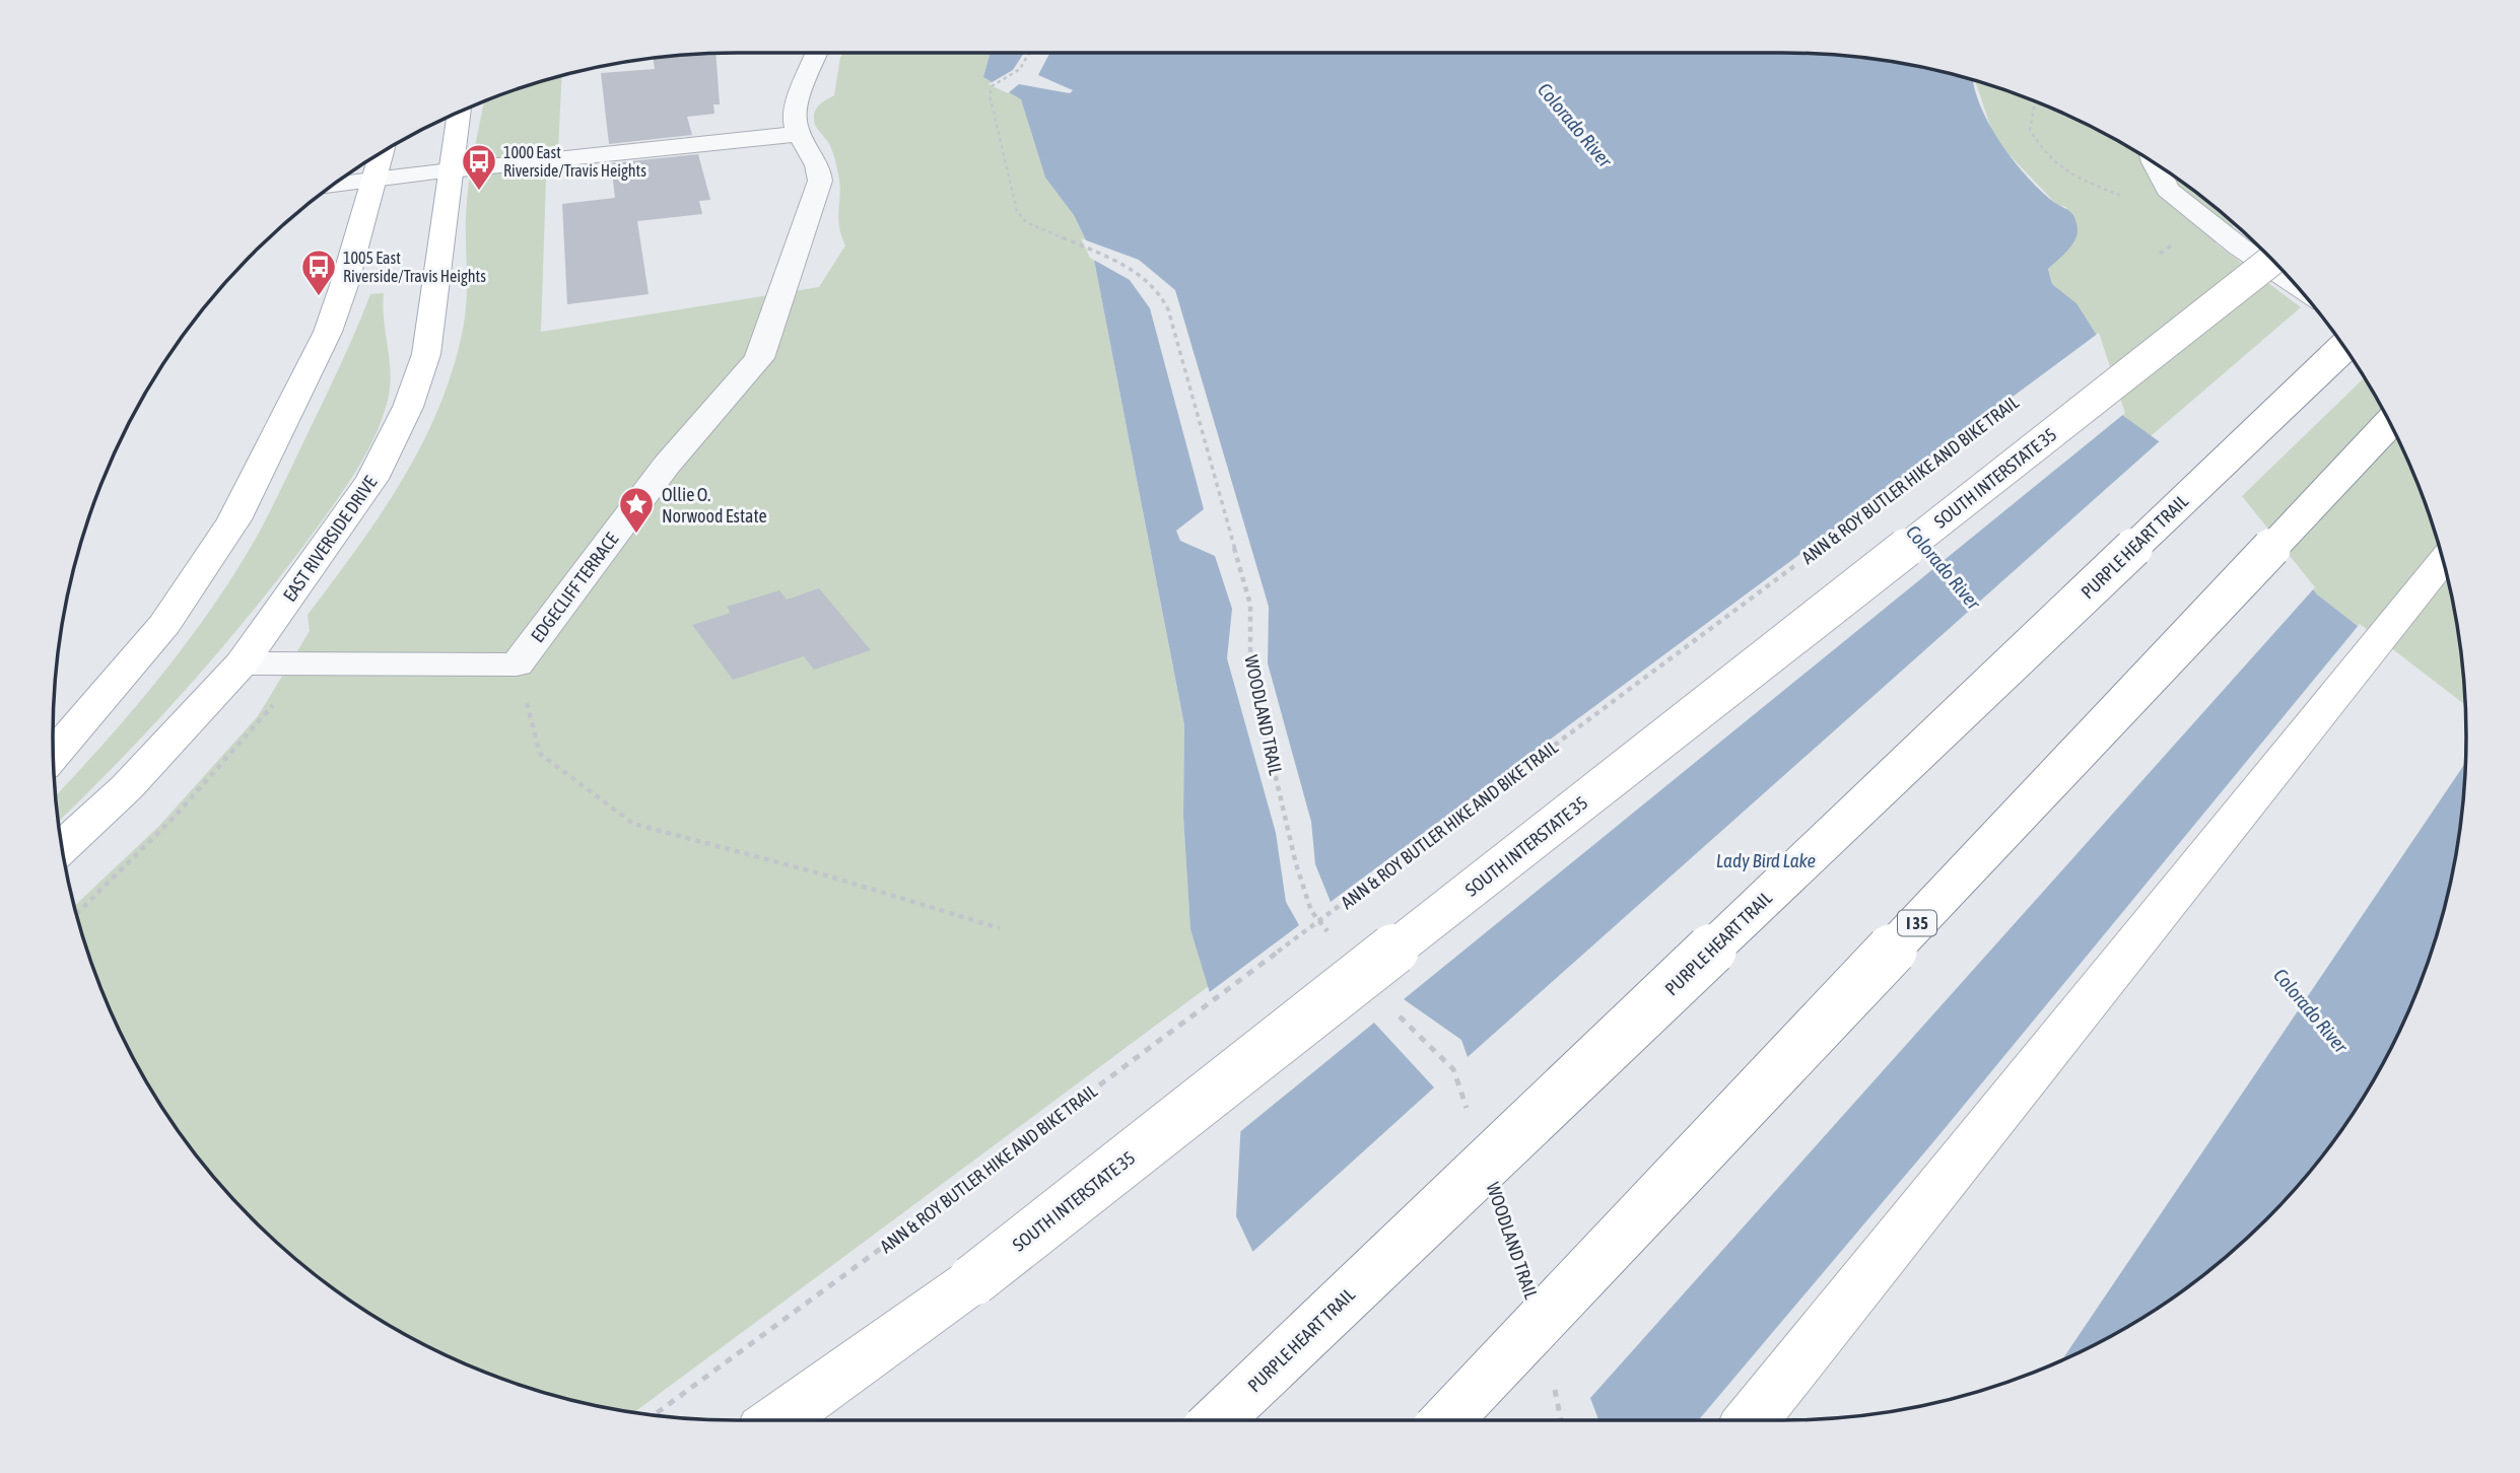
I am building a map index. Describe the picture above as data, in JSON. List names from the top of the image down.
{
  "streets": {
    "main road": [
      "SOUTH INTERSTATE 35",
      "EAST RIVERSIDE DRIVE",
      "PURPLE HEART TRAIL",
      "I 35"
    ],
    "street": ["EDGECLIFF TERRACE"],
    "path": ["ANN & ROY BUTLER HIKE AND BIKE TRAIL", "WOODLAND TRAIL"]
  },
  "water": ["Colorado River", "Lady Bird Lake"],
  "places": {
    "bus stop": ["1000 East Riverside/Travis Heights", "1005 East Riverside/Travis Heights"],
    "place": ["Ollie O. Norwood Estate"]
  }
}
